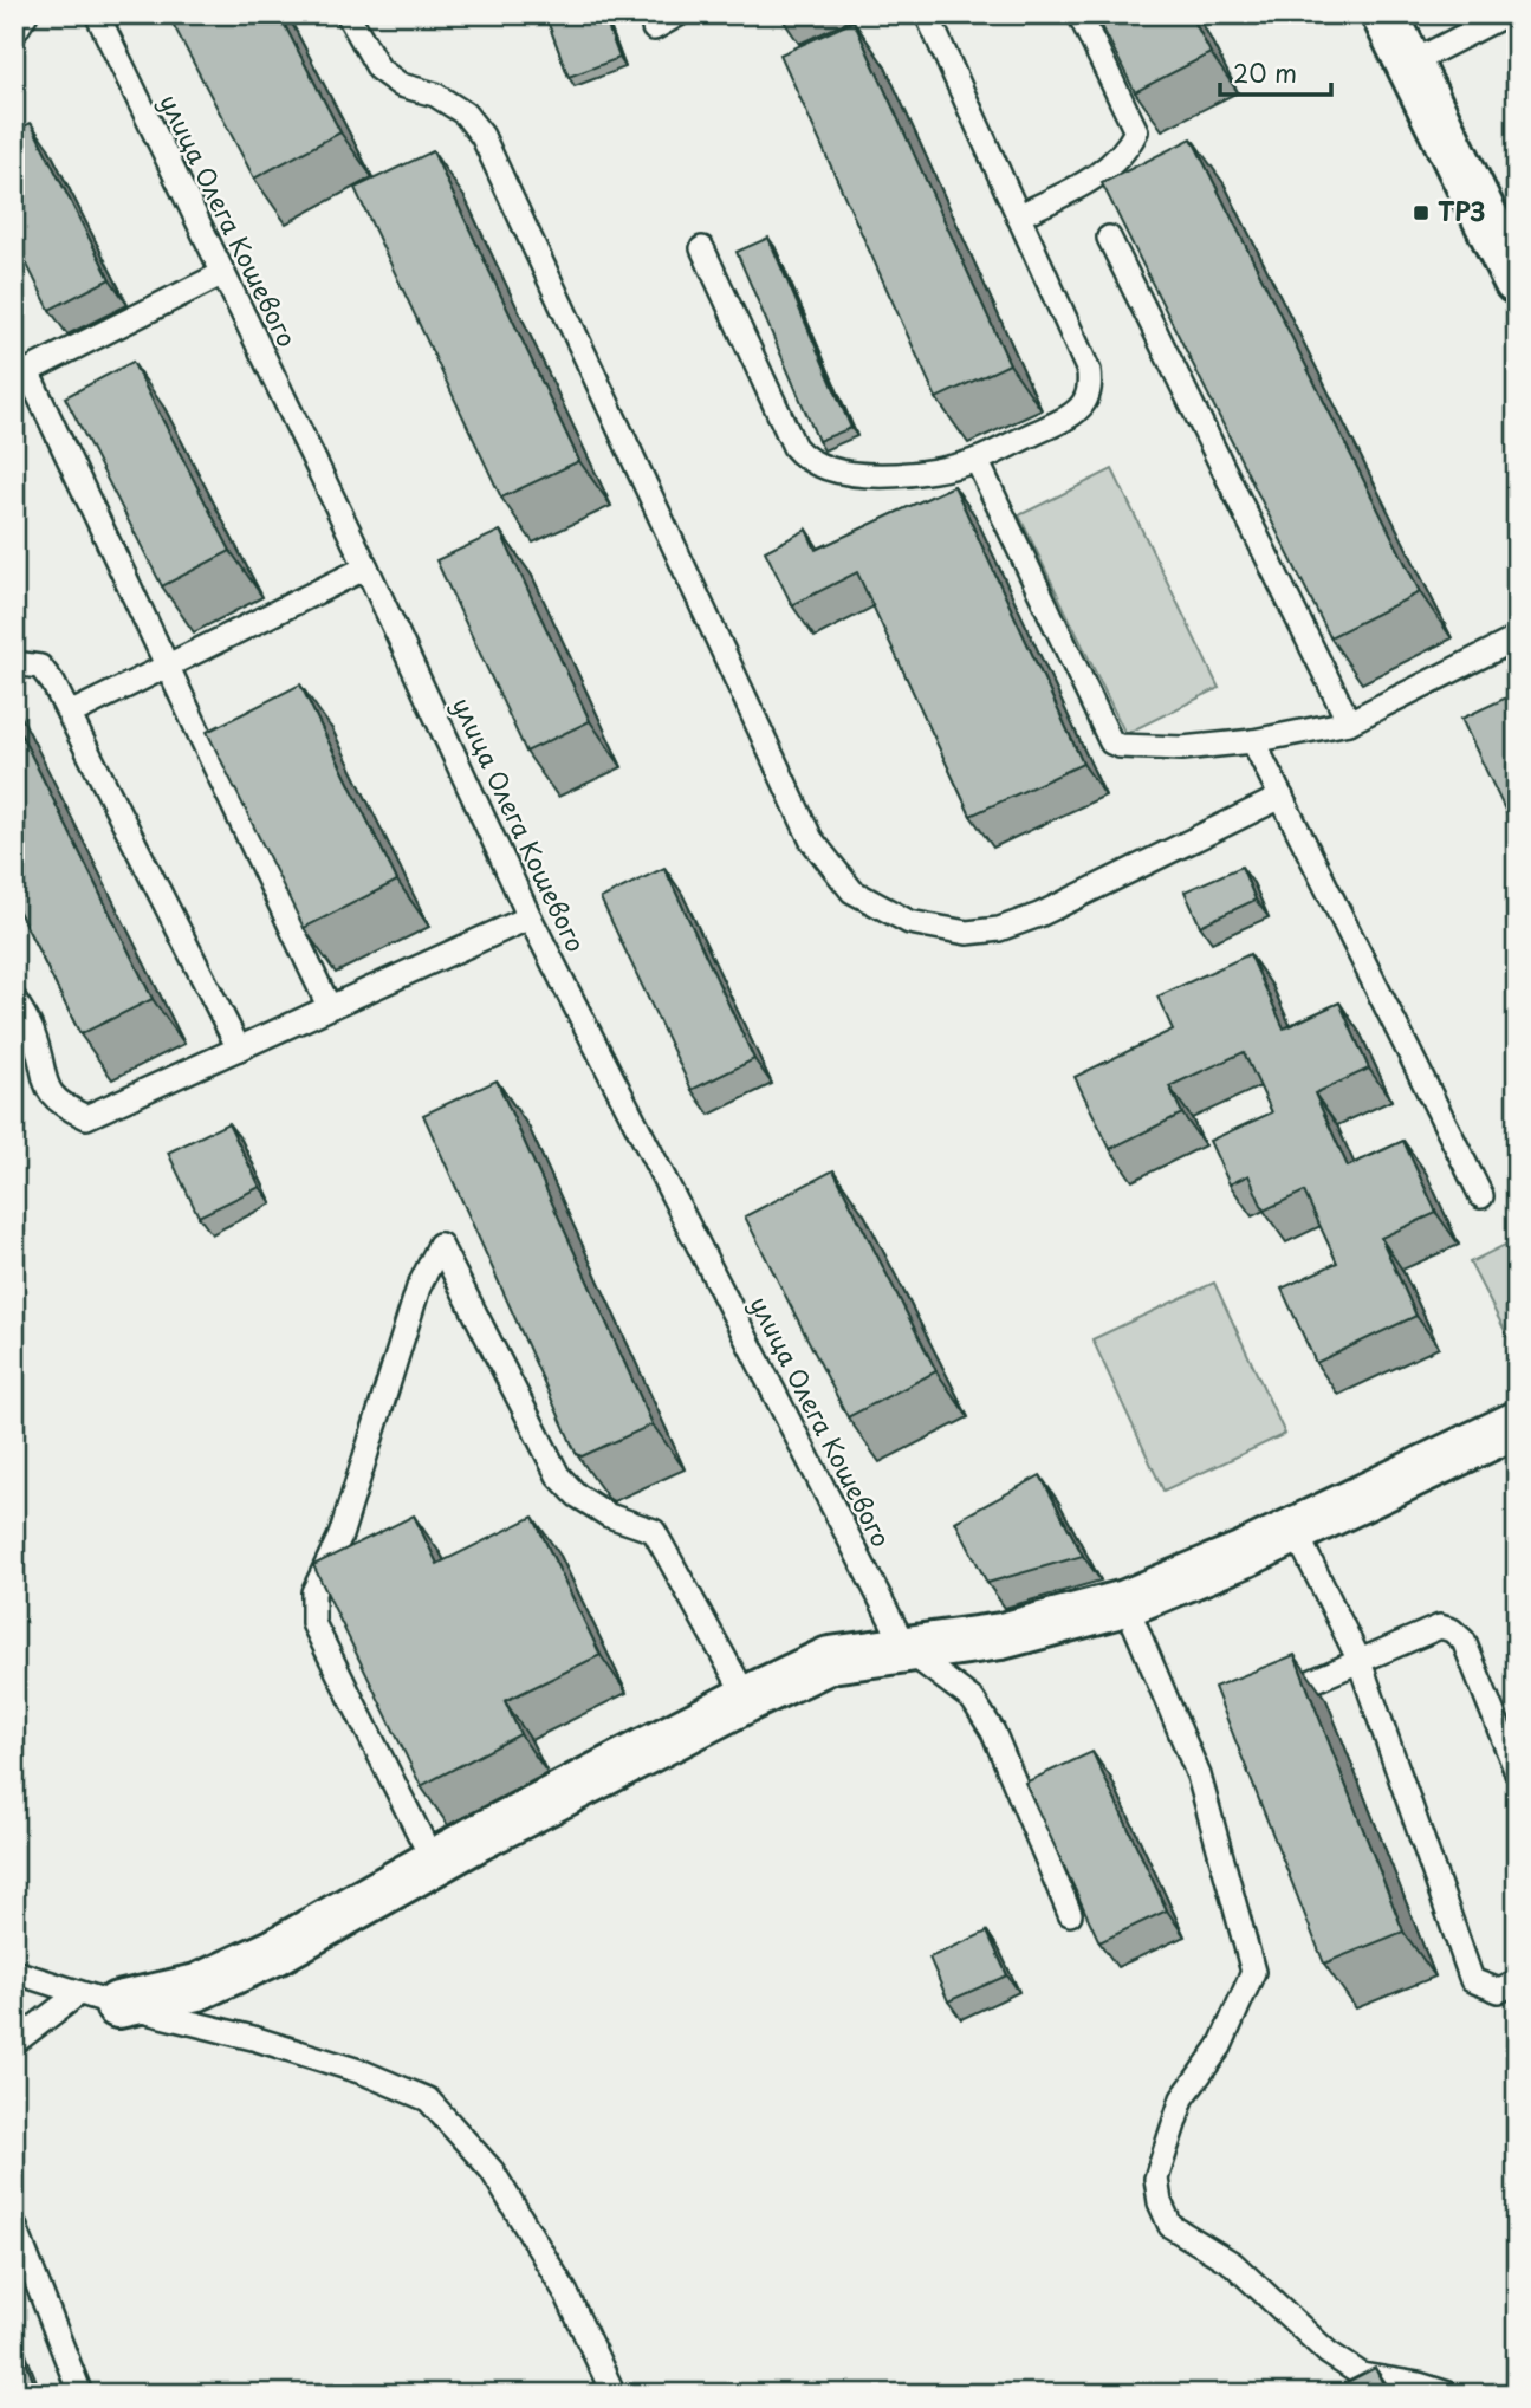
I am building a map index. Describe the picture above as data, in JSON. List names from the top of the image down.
{
  "streets": {
    "lane": ["улица Олега Кошевого"]
  },
  "places": {
    "transit": ["ТРЗ"]
  },
  "scale_bar": "20 m"
}
